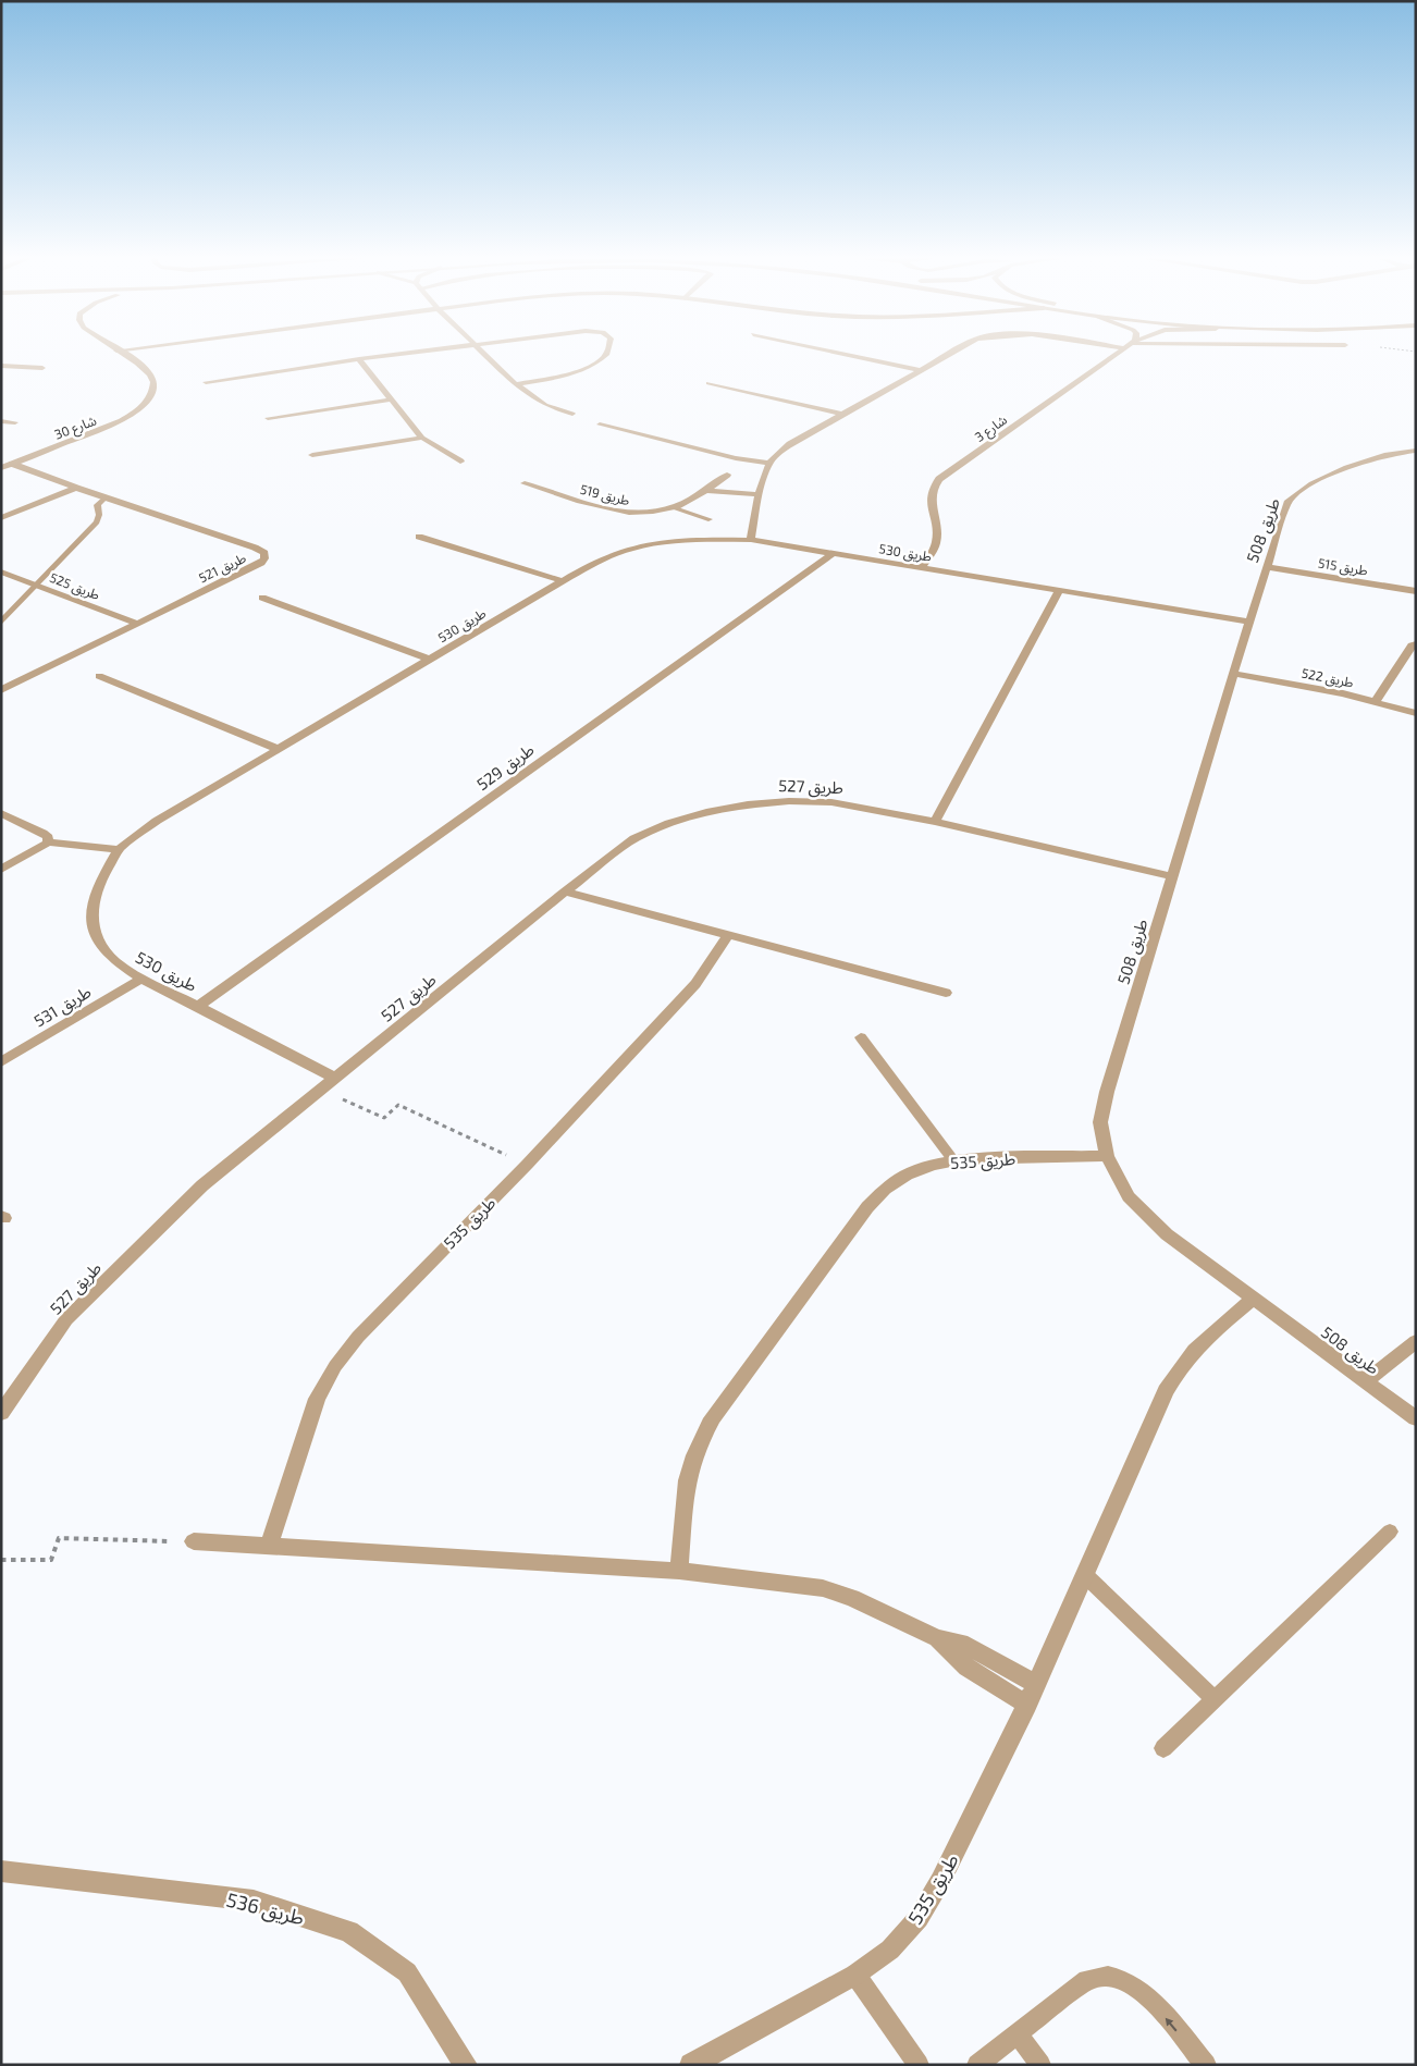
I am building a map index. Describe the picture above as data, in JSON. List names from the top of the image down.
{
  "streets": {
    "street": [
      "شارع 30",
      "شارع 3",
      "طريق 519",
      "طريق 508",
      "طريق 530",
      "طريق 515",
      "طريق 521",
      "طريق 525",
      "طريق 522",
      "طريق 529",
      "طريق 527",
      "طريق 531",
      "طريق 535",
      "طريق 536"
    ]
  },
  "crossings": [
    ["شارع 30", "طريق 521"],
    ["شارع 3", "طريق 530"],
    ["طريق 508", "طريق 530"],
    ["طريق 508", "طريق 515"],
    ["طريق 508", "طريق 522"],
    ["طريق 508", "طريق 527"],
    ["طريق 508", "طريق 535"],
    ["طريق 530", "طريق 529"],
    ["طريق 530", "طريق 527"],
    ["طريق 530", "طريق 531"],
    ["طريق 521", "طريق 525"]
  ]
}
